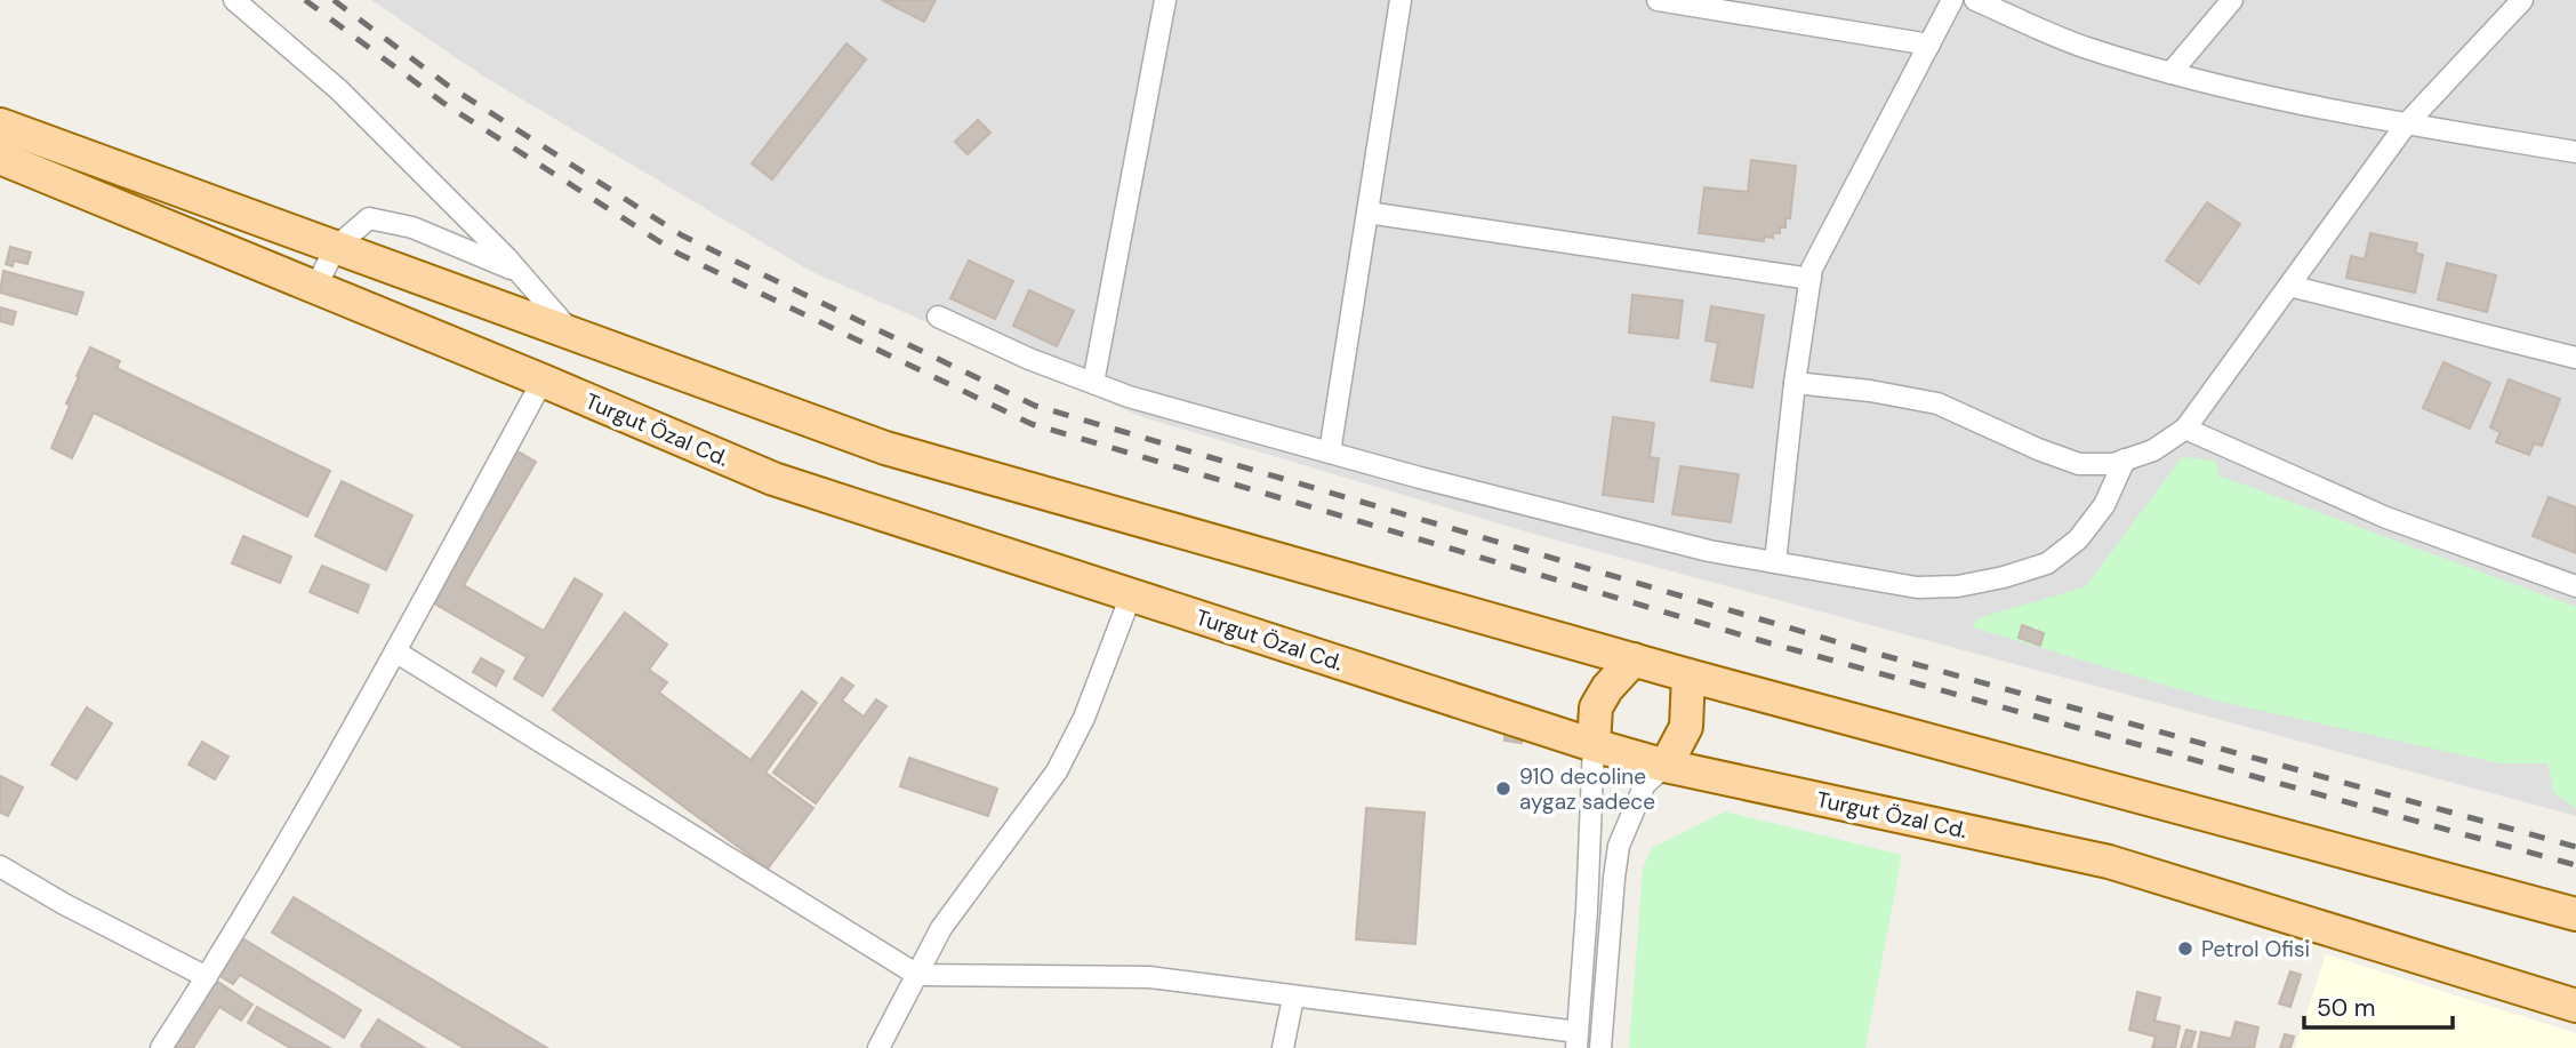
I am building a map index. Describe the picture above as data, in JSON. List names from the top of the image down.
{
  "streets": {
    "main road": ["Turgut Özal Cd."]
  },
  "places": ["910 decoline aygaz sadece", "Petrol Ofisi"],
  "scale_bar": "50 m"
}
